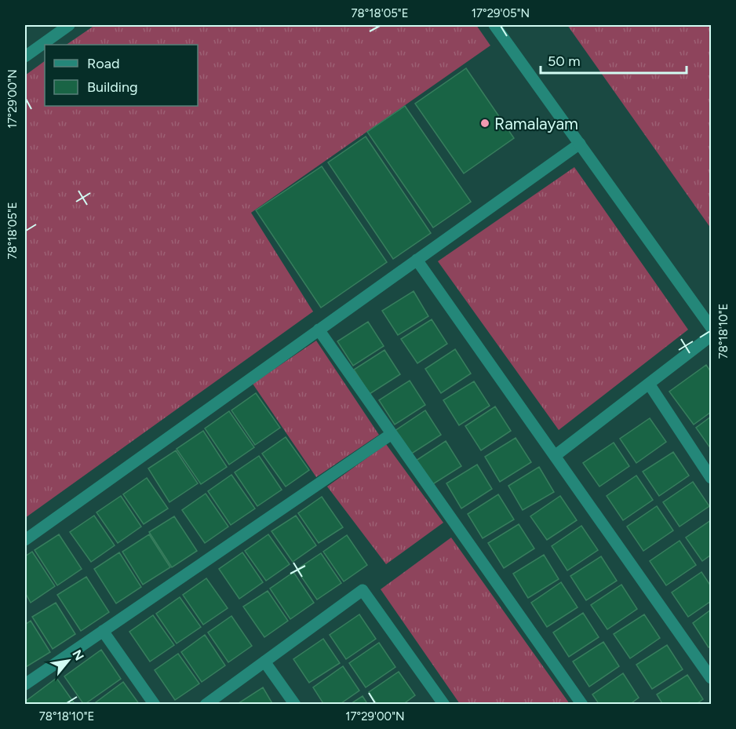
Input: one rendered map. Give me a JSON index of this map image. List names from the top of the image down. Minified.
{"places":["Ramalayam"],"legend":["Road","Building"],"scale_bar":"50 m","north":"top right","coordinates":["78°18'05\"E","17°29'05\"N","17°29'00\"N","78°18'10\"E"]}
